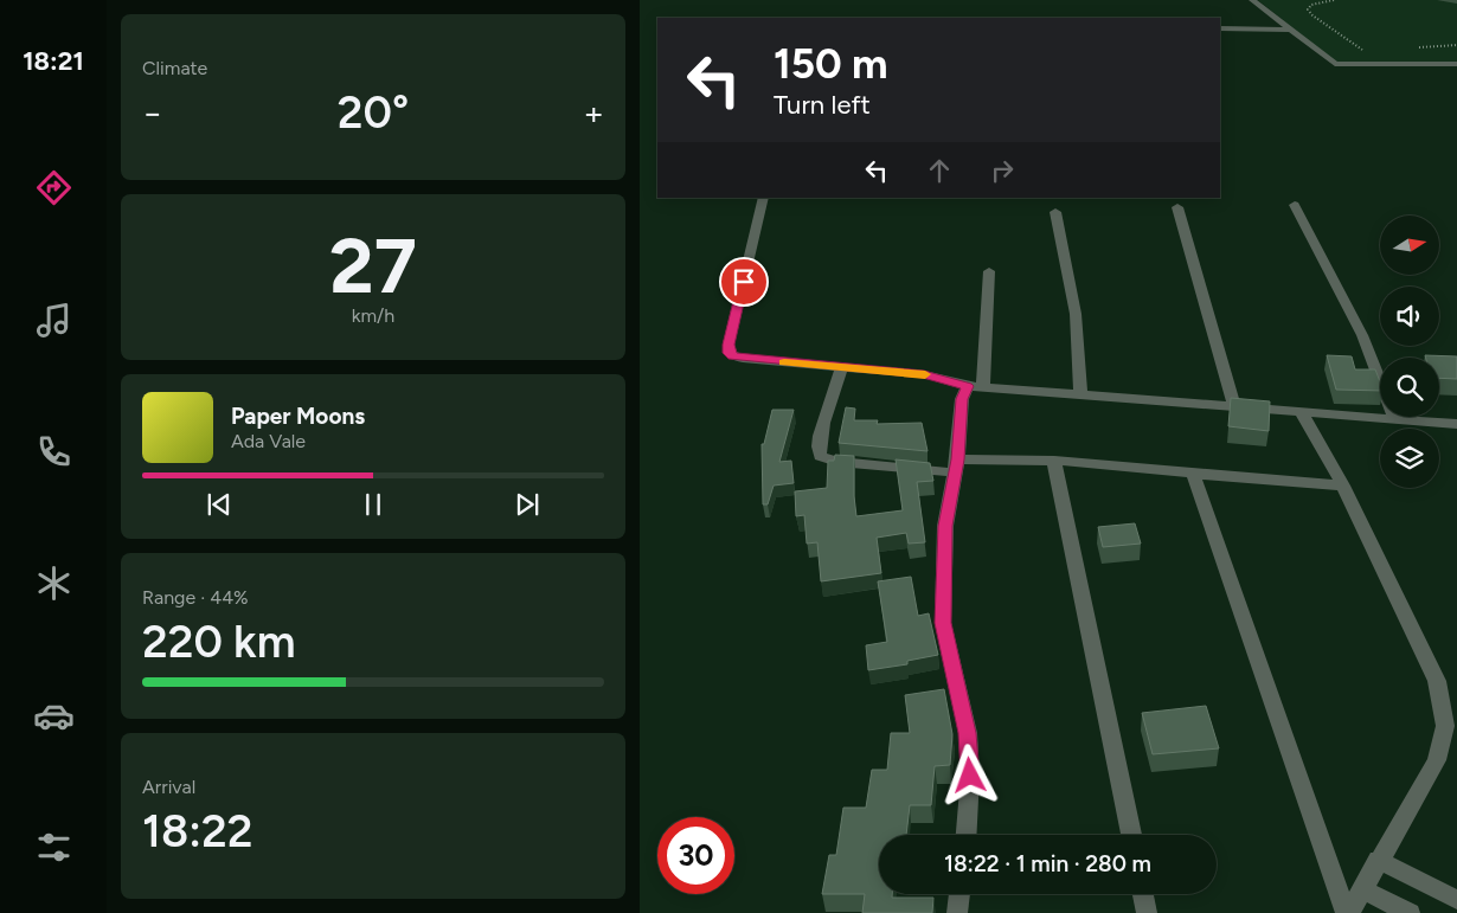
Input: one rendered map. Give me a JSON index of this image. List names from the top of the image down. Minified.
{"north":"right","page":{"tabs":"18:21","tile":["Climate",["27","km/h"],["Range · 44%","220 km"],["Arrival","18:22"]],"turn":["150 m","Turn left"],"heat":["−","20°","+"],"song":["Paper Moons","Ada Vale"],"limit":"30","trip":"18:22 · 1 min · 280 m"}}
